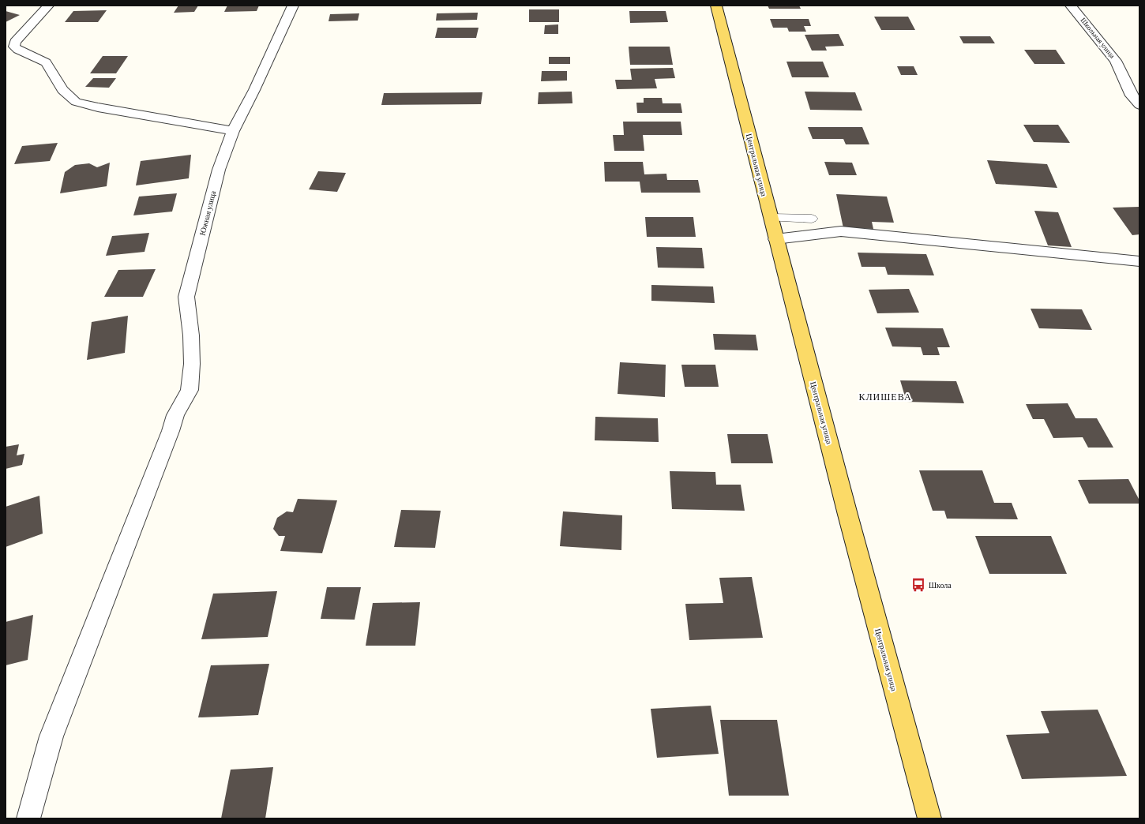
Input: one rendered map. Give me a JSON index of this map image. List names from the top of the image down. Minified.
{"streets":{"main road":["Центральная улица"],"street":["Школьная улица","Южная улица"]},"districts":["КЛИШЕВА"],"places":{"bus stop":["Школа"]}}
